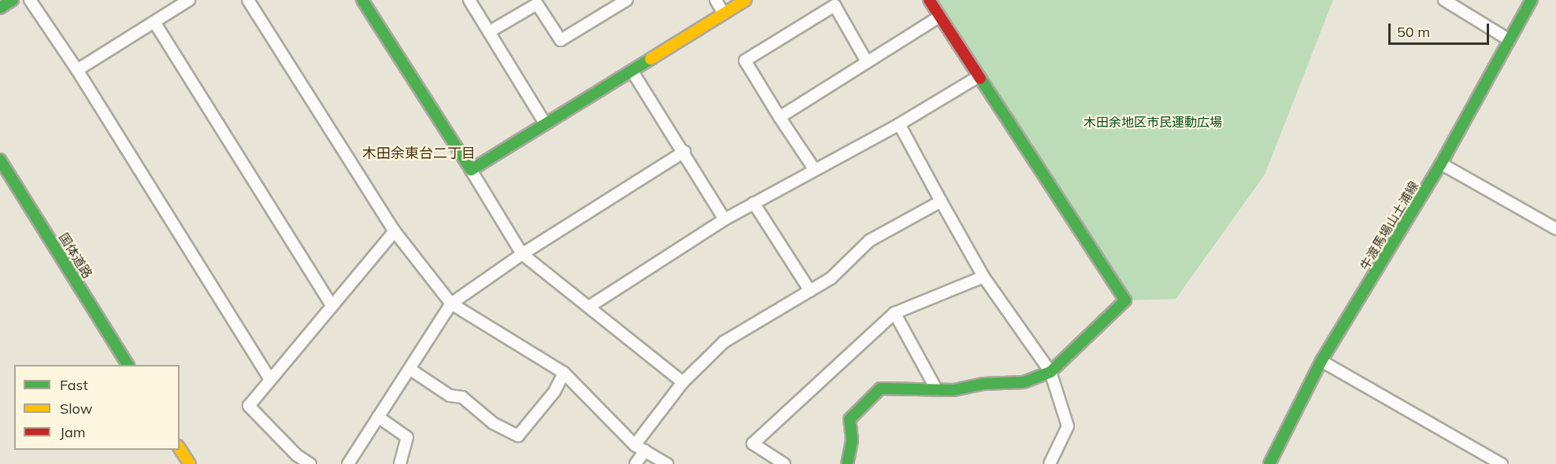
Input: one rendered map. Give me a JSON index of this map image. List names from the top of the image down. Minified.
{"streets":{"street":["牛渡馬場山土浦線","国体道路"]},"districts":["木田余東台二丁目"],"parks":["木田余地区市民運動広場"],"legend":["Fast","Slow","Jam"],"scale_bar":"50 m"}
